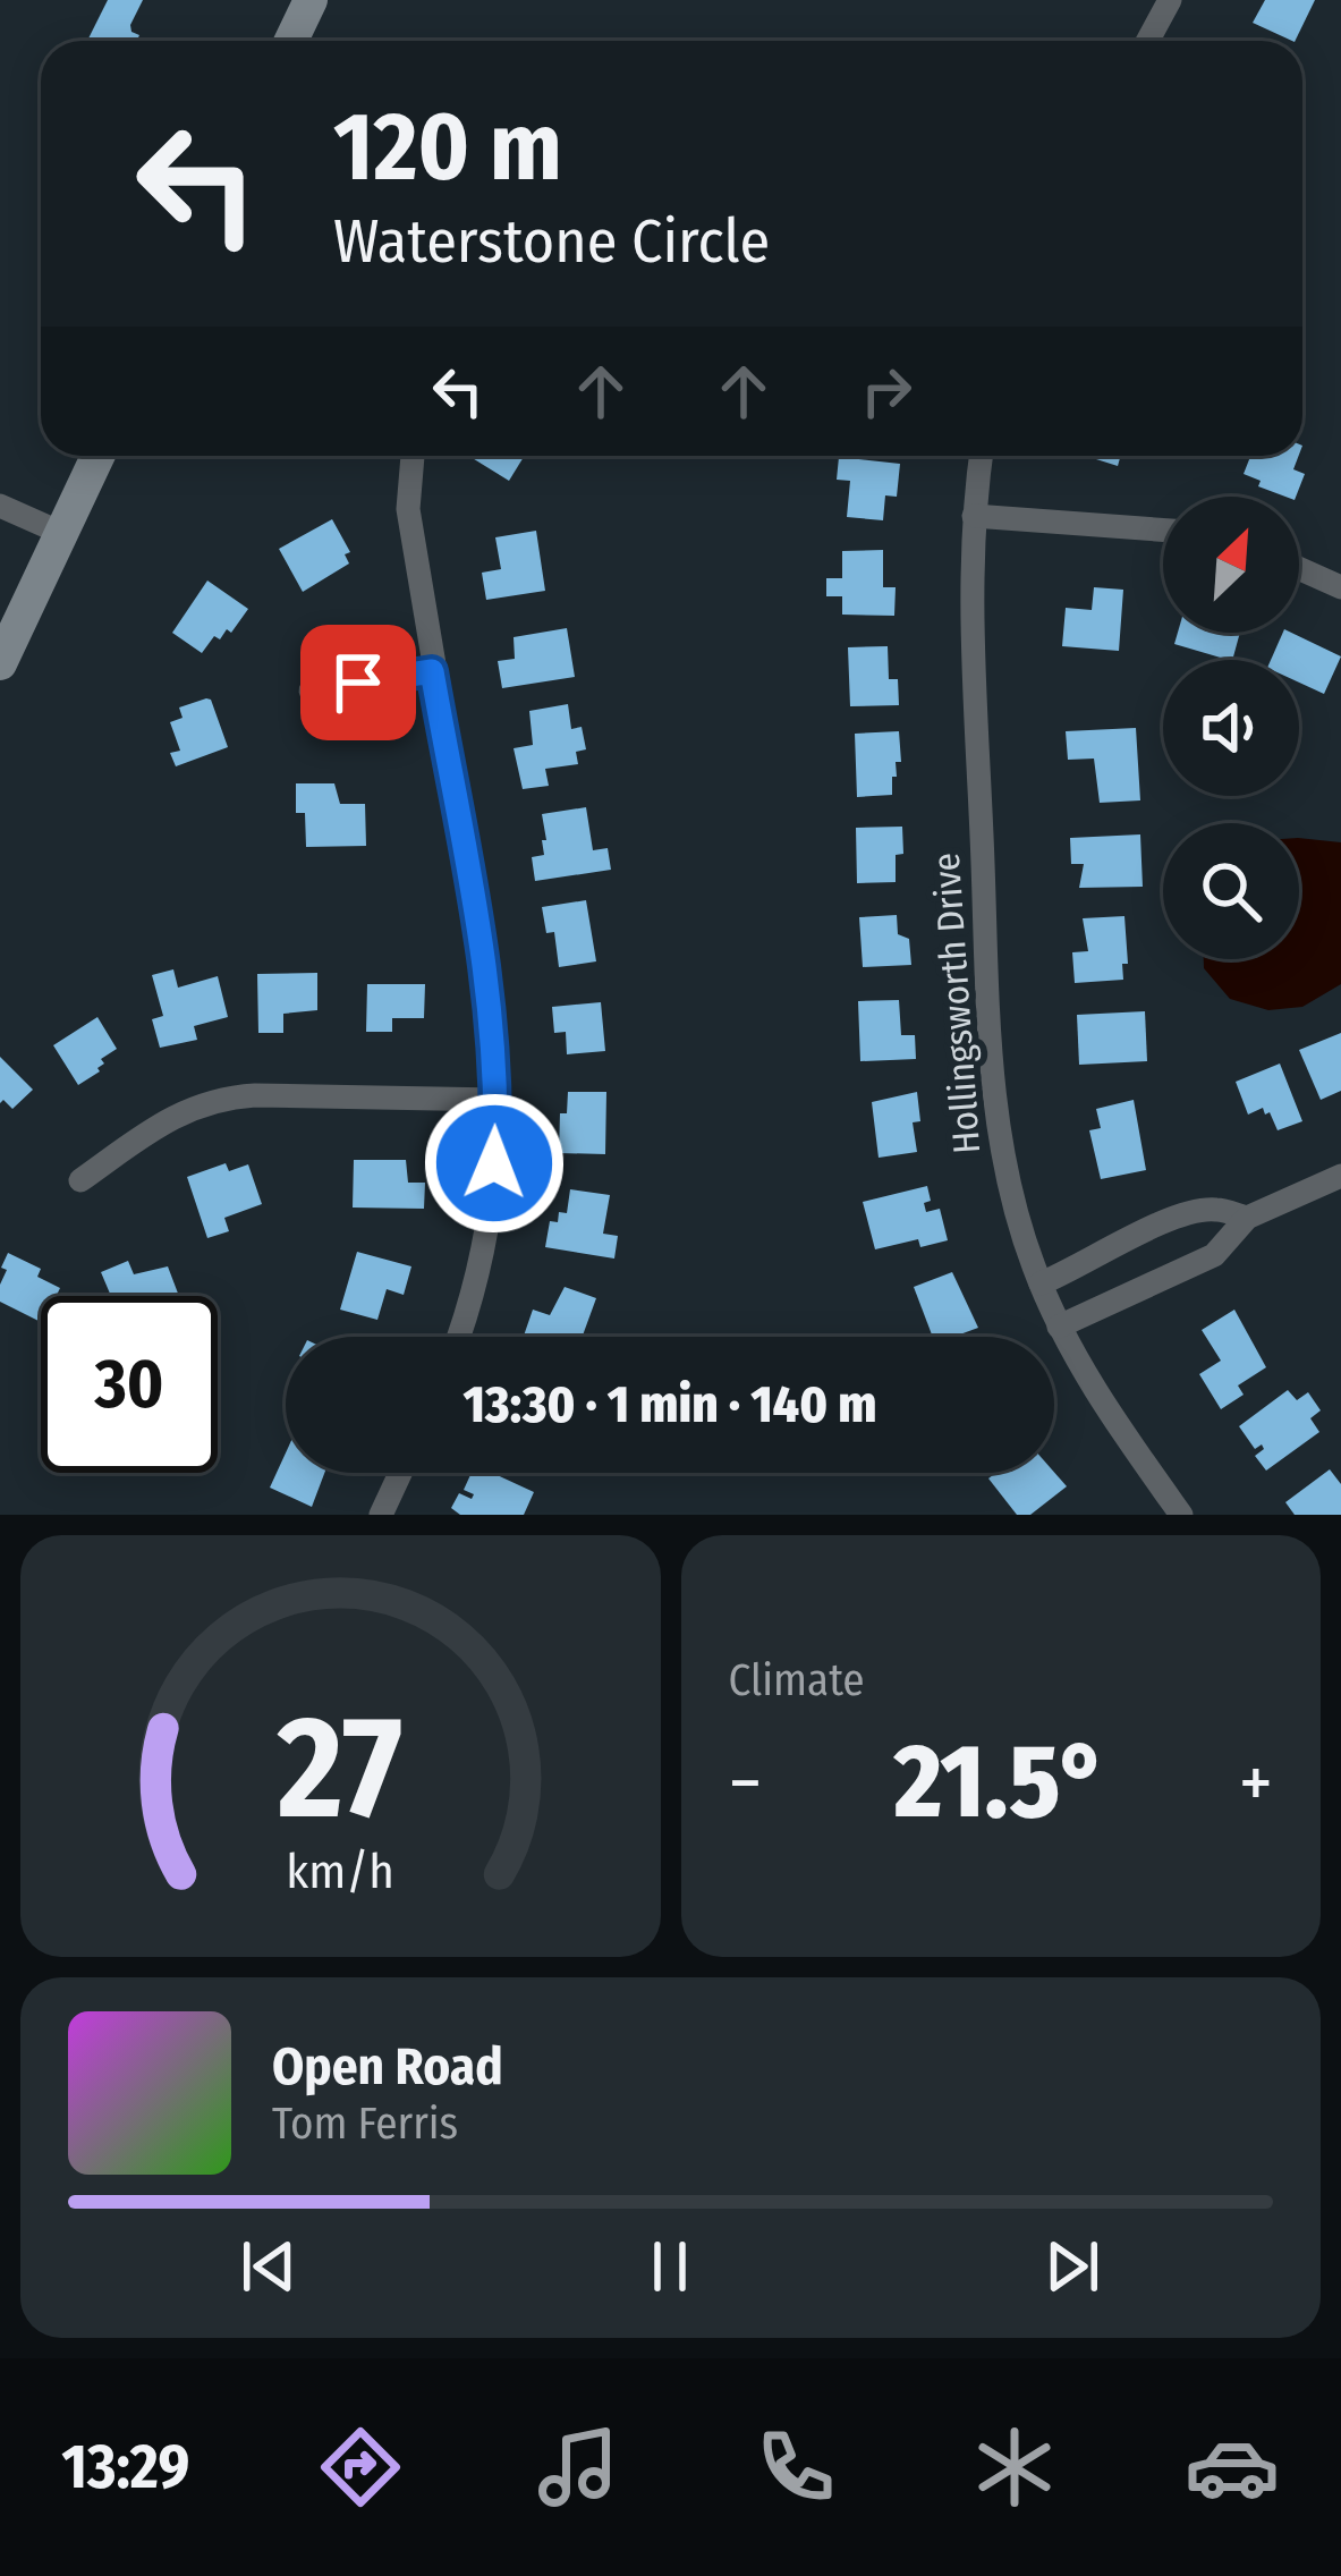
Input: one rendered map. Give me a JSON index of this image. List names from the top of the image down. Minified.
{"streets":{"street":["Hollingsworth Drive"]},"north":"top right","page":{"turn":["120 m","Waterstone Circle"],"limit":"30","trip":"13:30 · 1 min · 140 m","tile":"Climate","heat":["−","21.5°","+"],"song":["Open Road","Tom Ferris"],"tabs":"13:29","gauge":["27","km/h"]}}
